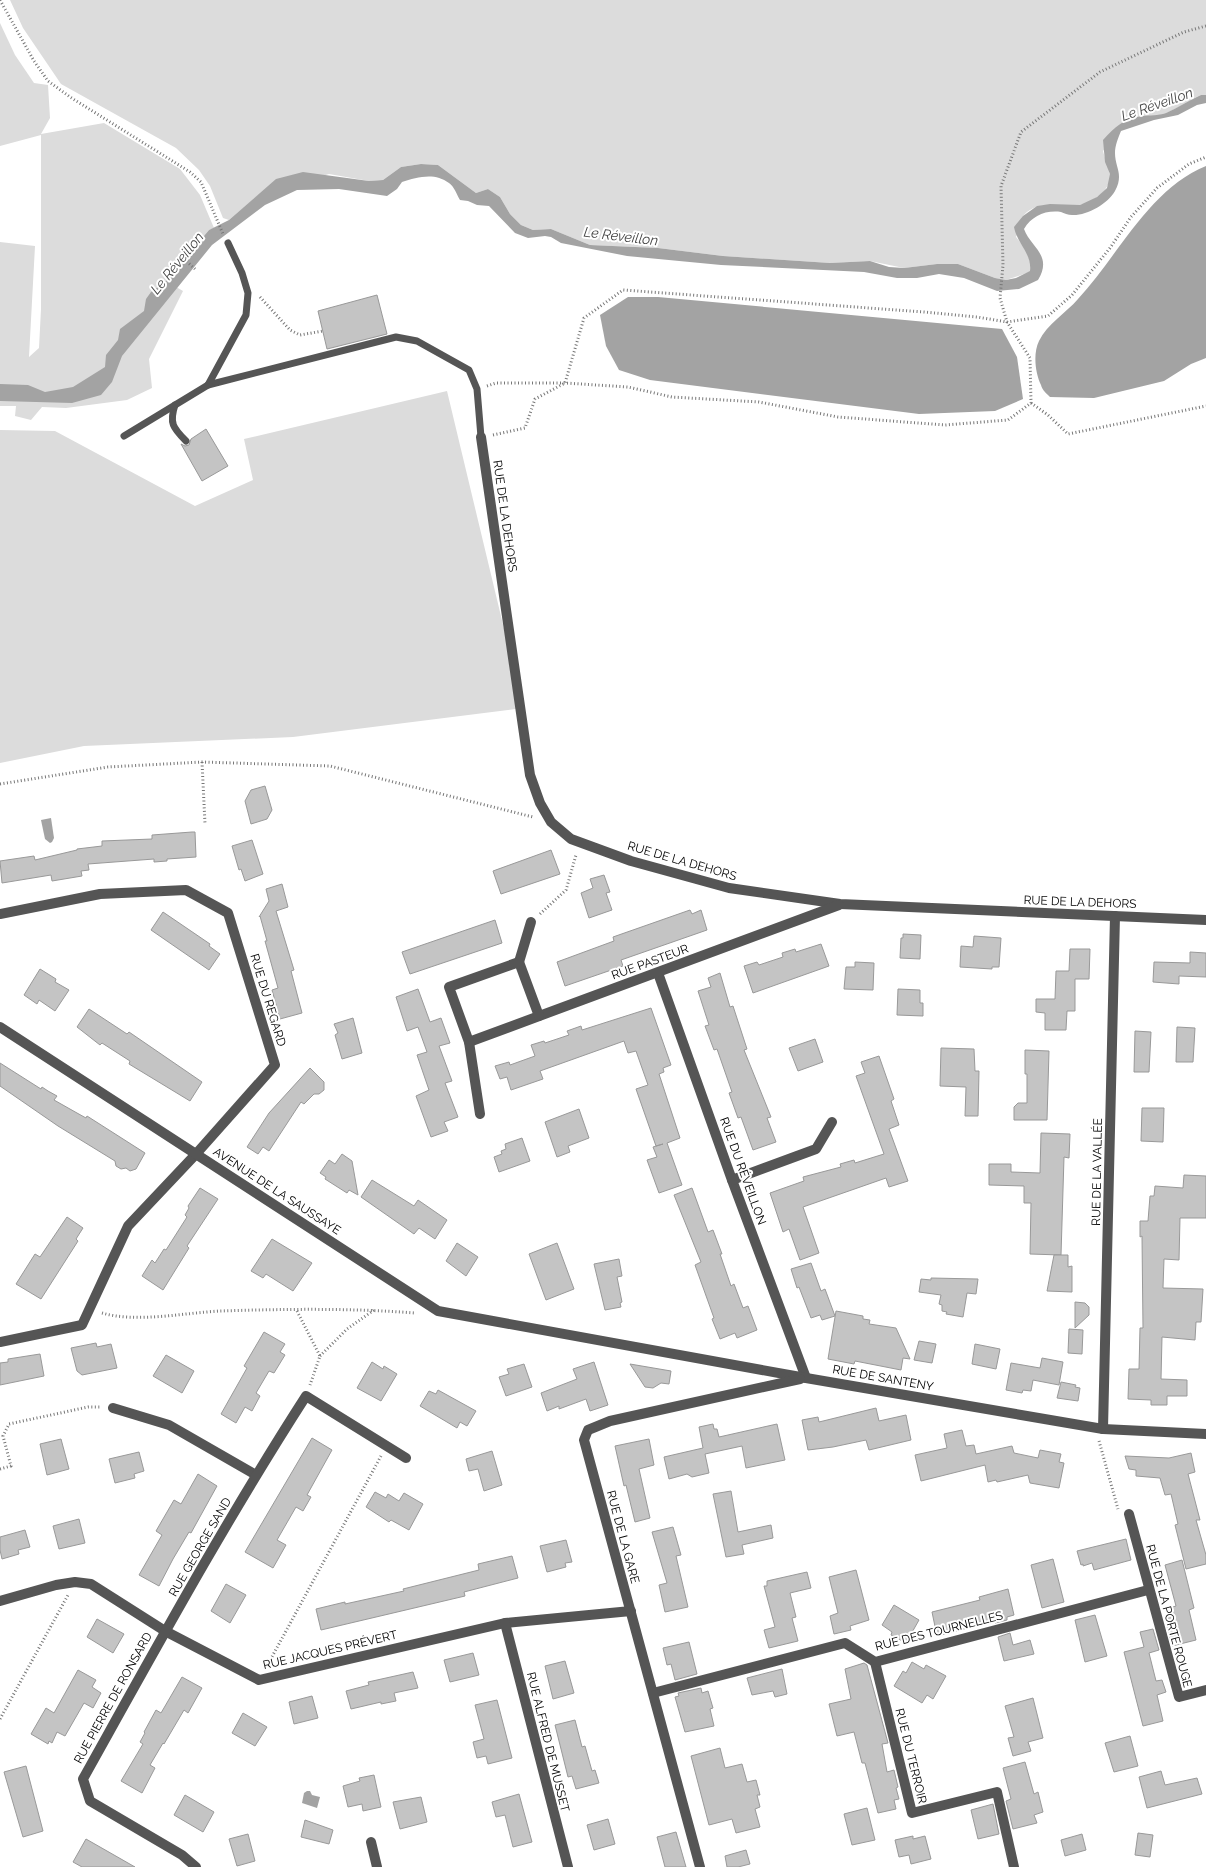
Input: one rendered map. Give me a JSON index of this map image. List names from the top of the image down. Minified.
{"streets":{"street":["RUE DE LA DEHORS","RUE PASTEUR","RUE DU REGARD","RUE DU RÉVEILLON","RUE DE LA VALLÉE","AVENUE DE LA SAUSSAYE","RUE DE SANTENY","RUE DE LA GARE","RUE GEORGE SAND","RUE DE LA PORTE ROUGE","RUE DES TOURNELLES","RUE JACQUES PRÉVERT","RUE PIERRE DE RONSARD","RUE ALFRED DE MUSSET","RUE DU TERROIR"]},"crossings":[["RUE DE LA DEHORS","RUE PASTEUR"],["RUE DE LA DEHORS","RUE DE LA VALLÉE"],["RUE PASTEUR","RUE DU RÉVEILLON"],["RUE DU REGARD","AVENUE DE LA SAUSSAYE"],["RUE DU RÉVEILLON","RUE DE SANTENY"],["RUE DU RÉVEILLON","RUE DE LA GARE"],["RUE DE LA VALLÉE","RUE DE SANTENY"],["AVENUE DE LA SAUSSAYE","RUE DE SANTENY"],["RUE DE SANTENY","RUE DE LA GARE"],["RUE DE LA GARE","RUE DES TOURNELLES"],["RUE DE LA GARE","RUE JACQUES PRÉVERT"],["RUE GEORGE SAND","RUE JACQUES PRÉVERT"],["RUE GEORGE SAND","RUE PIERRE DE RONSARD"],["RUE DE LA PORTE ROUGE","RUE DES TOURNELLES"],["RUE DES TOURNELLES","RUE DU TERROIR"],["RUE JACQUES PRÉVERT","RUE PIERRE DE RONSARD"],["RUE JACQUES PRÉVERT","RUE ALFRED DE MUSSET"]],"water":["Le Réveillon"]}
